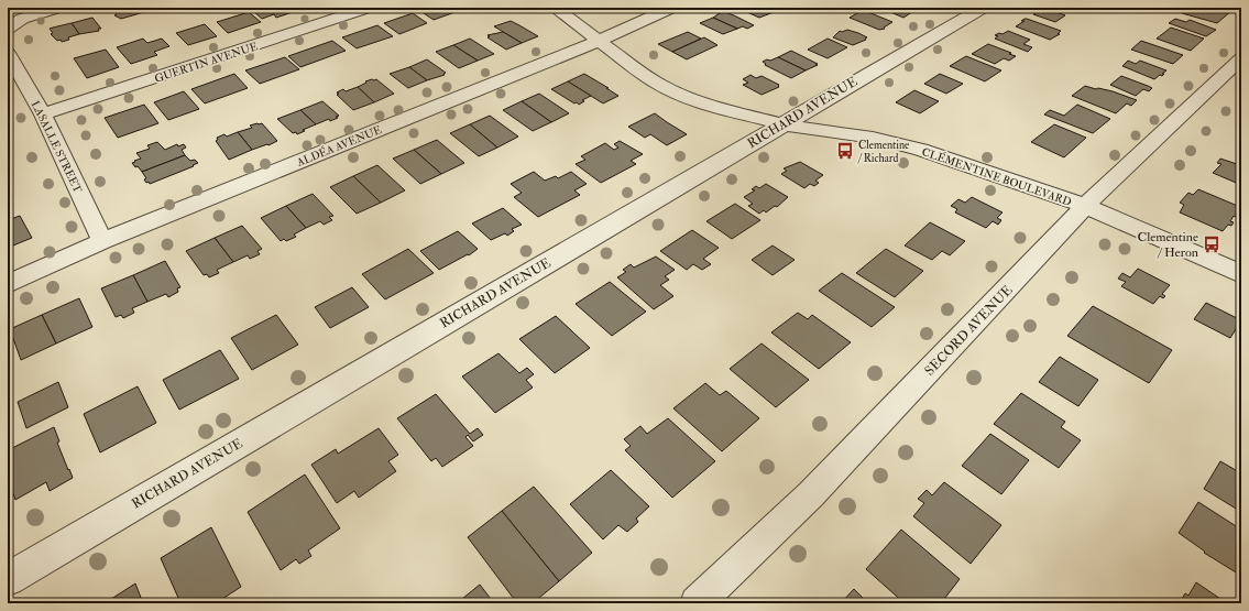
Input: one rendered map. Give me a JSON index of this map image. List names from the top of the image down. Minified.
{"streets":{"street":["GUERTIN AVENUE","RICHARD AVENUE","ALDÉA AVENUE","LASALLE STREET","CLÉMENTINE BOULEVARD","SECORD AVENUE"]},"crossings":[["GUERTIN AVENUE","LASALLE STREET"],["RICHARD AVENUE","CLÉMENTINE BOULEVARD"],["ALDÉA AVENUE","LASALLE STREET"],["ALDÉA AVENUE","CLÉMENTINE BOULEVARD"],["CLÉMENTINE BOULEVARD","SECORD AVENUE"]],"places":{"bus stop":["Clementine / Richard","Clementine / Heron"]}}
